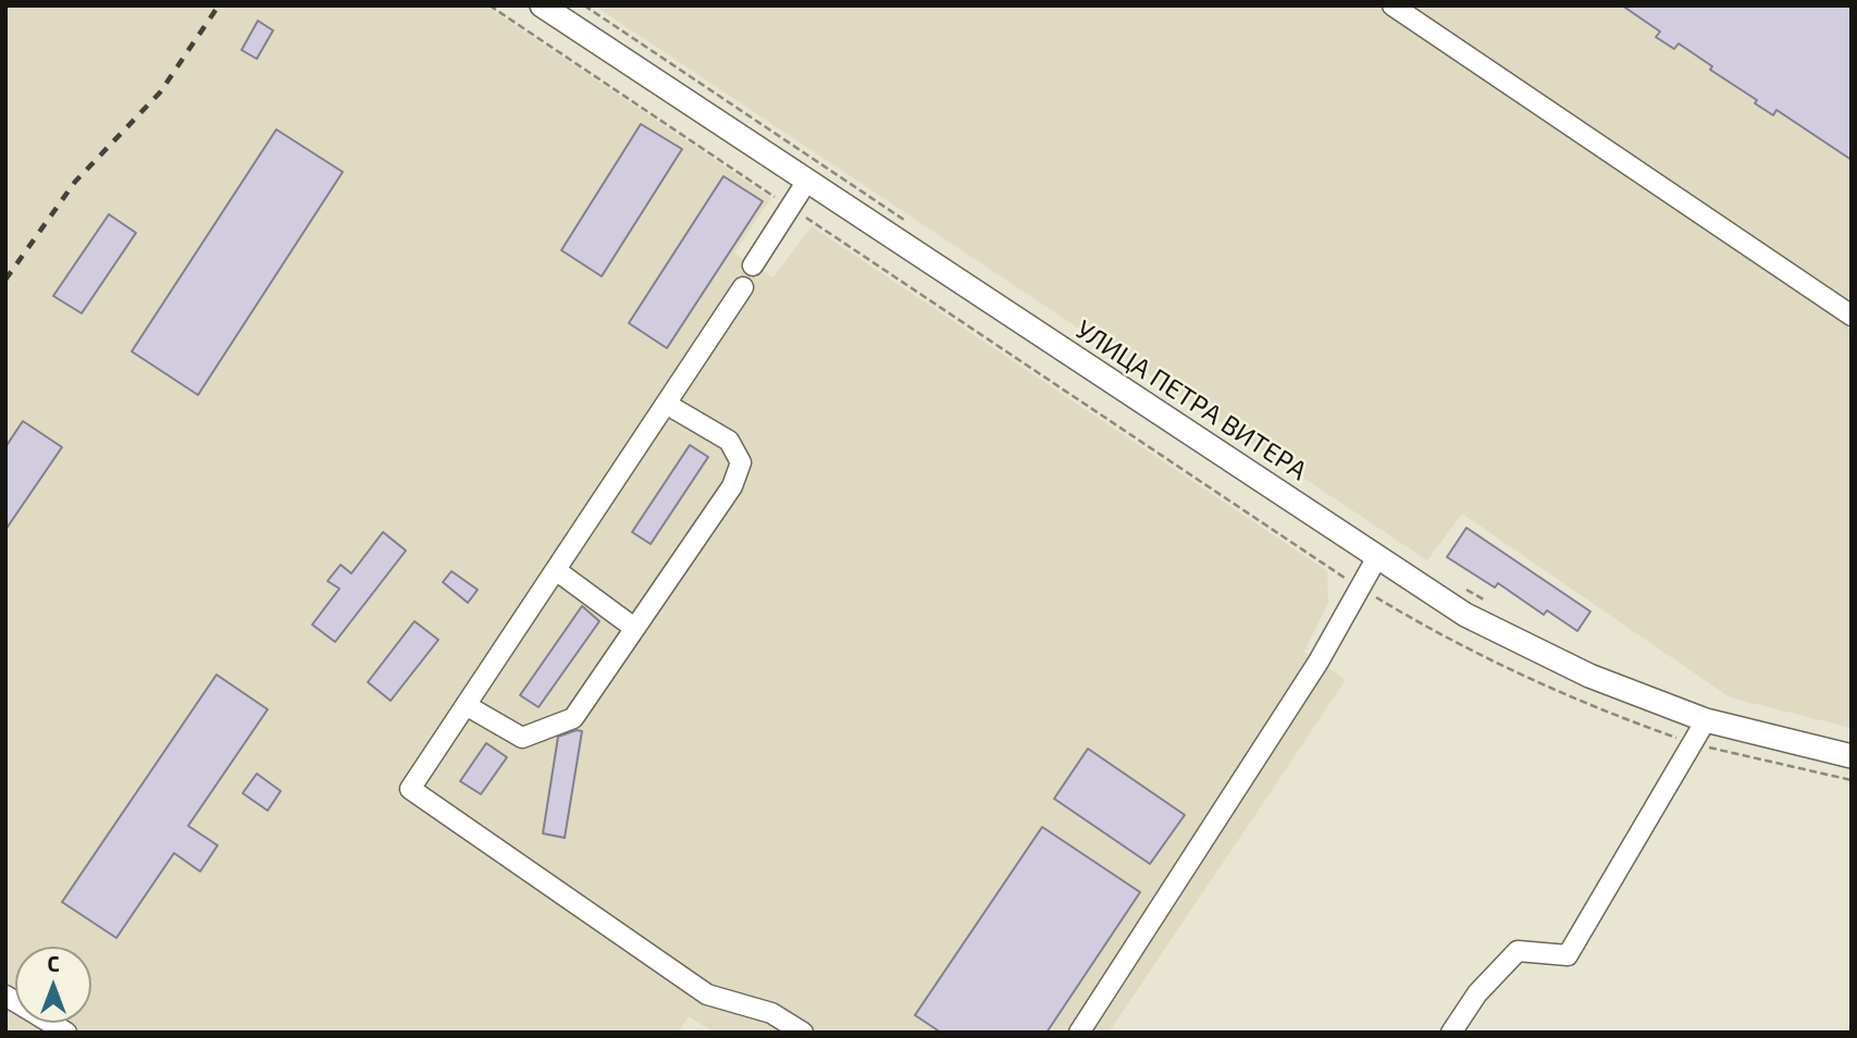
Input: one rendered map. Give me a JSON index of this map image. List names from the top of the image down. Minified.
{"streets":{"main road":["УЛИЦА ПЕТРА ВИТЕРА"]},"north":"top"}
